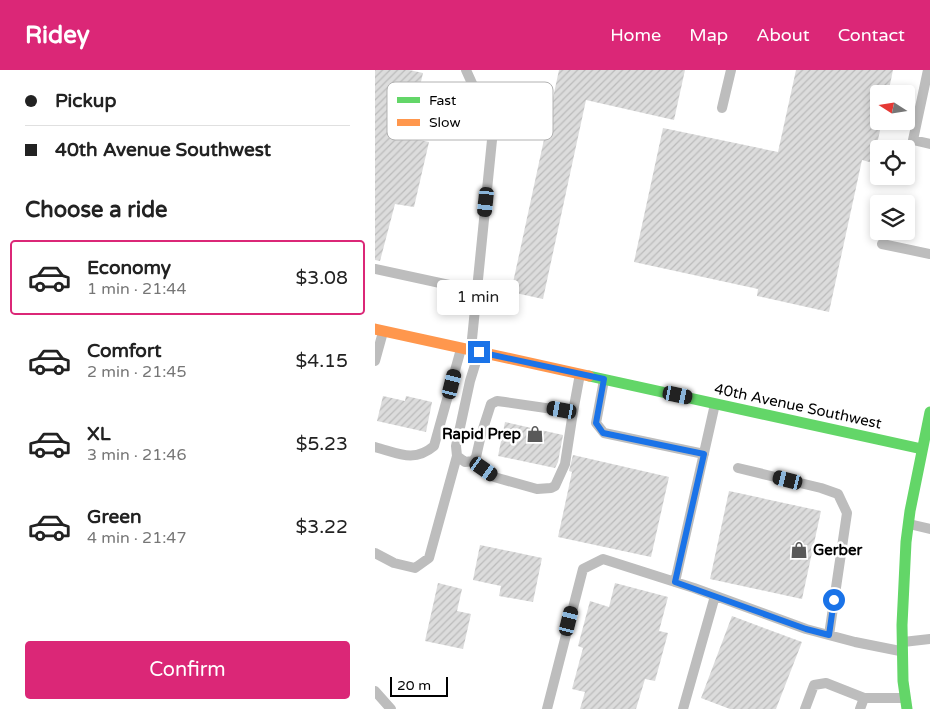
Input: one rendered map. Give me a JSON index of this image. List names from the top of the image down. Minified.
{"streets":{"street":["40th Avenue Southwest"]},"places":{"shop":["Rapid Prep","Gerber"]},"legend":["Fast","Slow"],"scale_bar":"20 m","north":"left","page":{"header":"Ridey","nav":["Home","Map","About","Contact"],"banner":["Pickup","40th Avenue Southwest"],"heading":"Choose a ride","list":[{"name":"Economy","note":"1 min · 21:44","value":"$3.08"},{"name":"Comfort","note":"2 min · 21:45","value":"$4.15"},{"name":"XL","note":"3 min · 21:46","value":"$5.23"},{"name":"Green","note":"4 min · 21:47","value":"$3.22"}],"bubble":"1 min","buttons":"Confirm","scale":"20 m"}}
